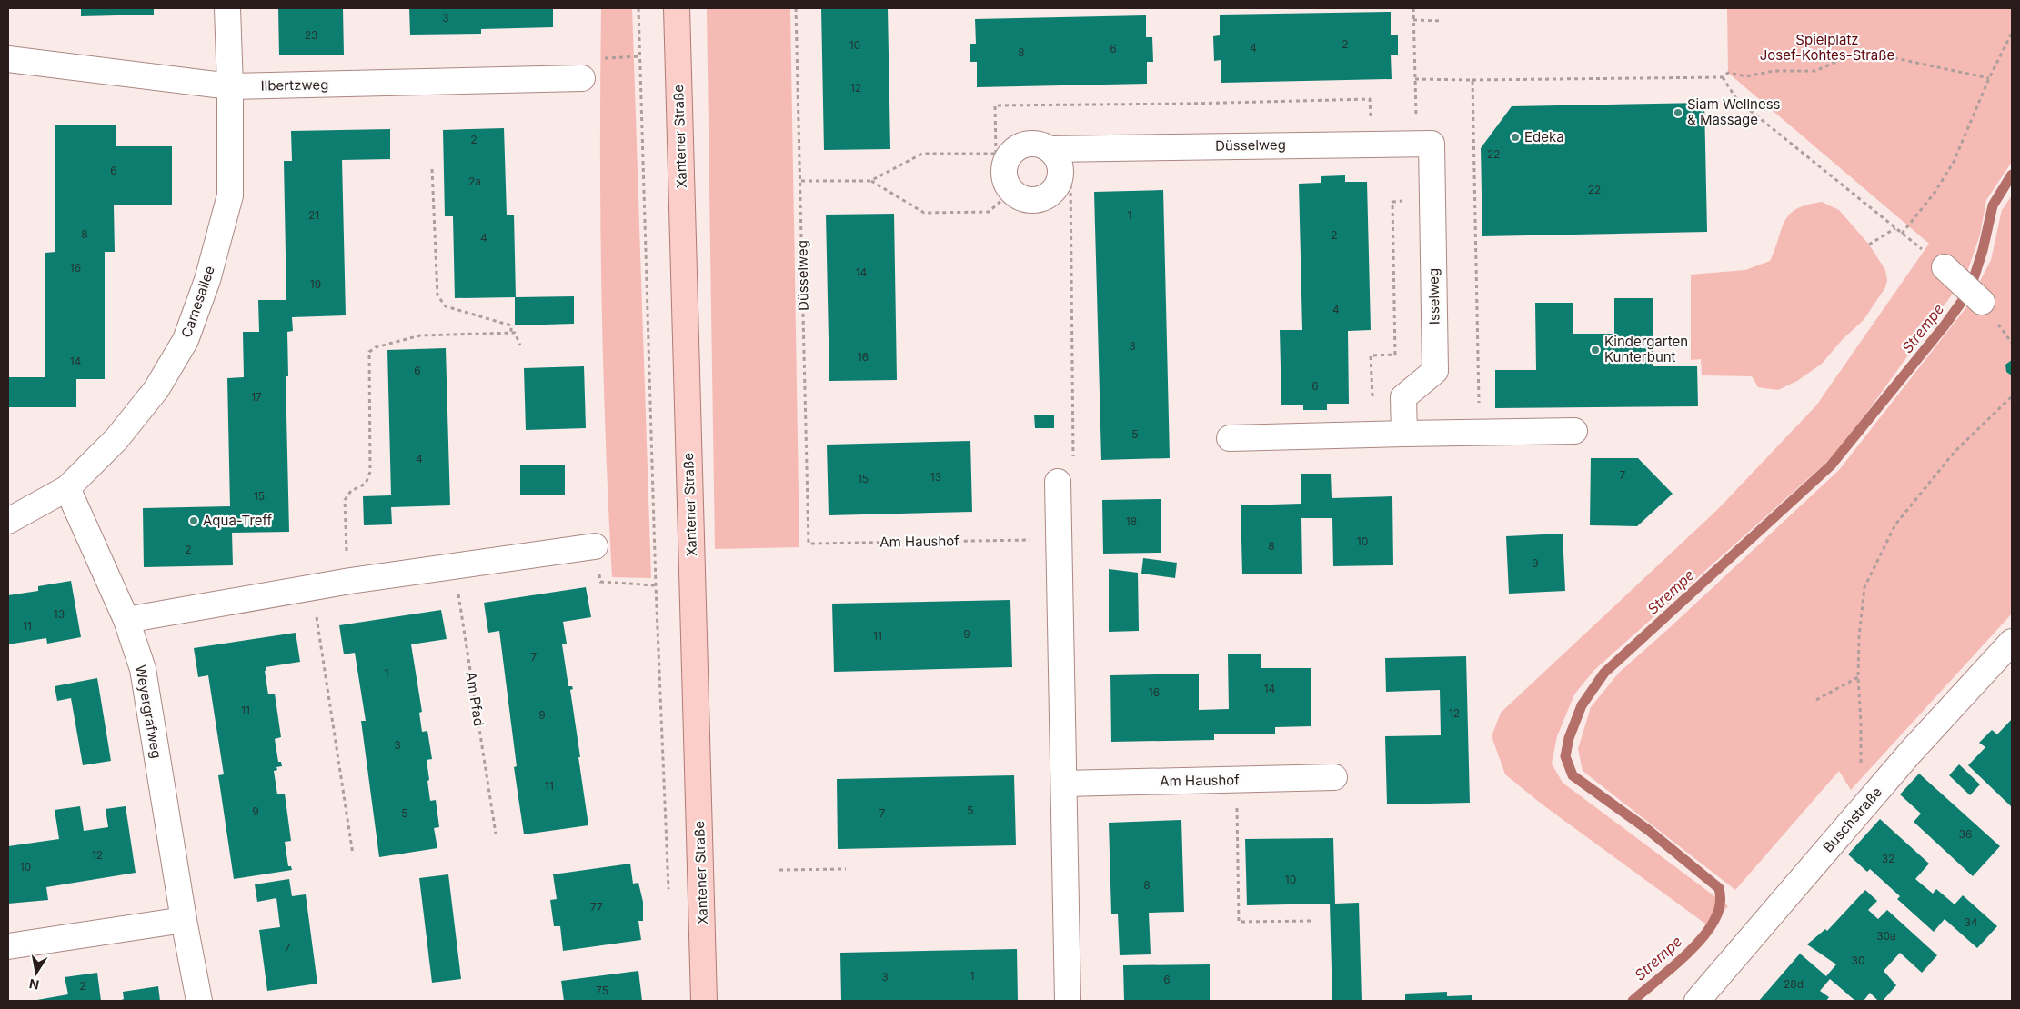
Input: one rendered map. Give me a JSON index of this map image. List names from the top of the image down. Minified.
{"streets":{"main road":["Xantener Straße"],"street":["Ilbertzweg","Düsselweg","Isselweg","Camesallee","Am Haushof","Weyergrafweg","Buschstraße"],"path":["Am Pfad"]},"crossings":[["Ilbertzweg","Camesallee"],["Düsselweg","Isselweg"],["Düsselweg","Am Haushof"],["Camesallee","Weyergrafweg"]],"water":["Strempe"],"parks":["Spielplatz Josef-Kohtes-Straße"],"places":["Siam Wellness & Massage","Edeka","Kindergarten Kunterbunt","Aqua-Treff"],"house_numbers":["3","23","2","10","4","6","8","12","2","22","6","2a","22","21","1","8","2","4","16","14","19","4","3","16","14","6","6","17","5","4","7","13","15","15","18","10","8","2","9","13","11","9","11","7","1","14","16","11","12","9","3","11","5","9","5","7","36","12","32","10","10","8","77","34","30a","7","30","1","3","6","28d","2","75"],"north":"bottom"}
